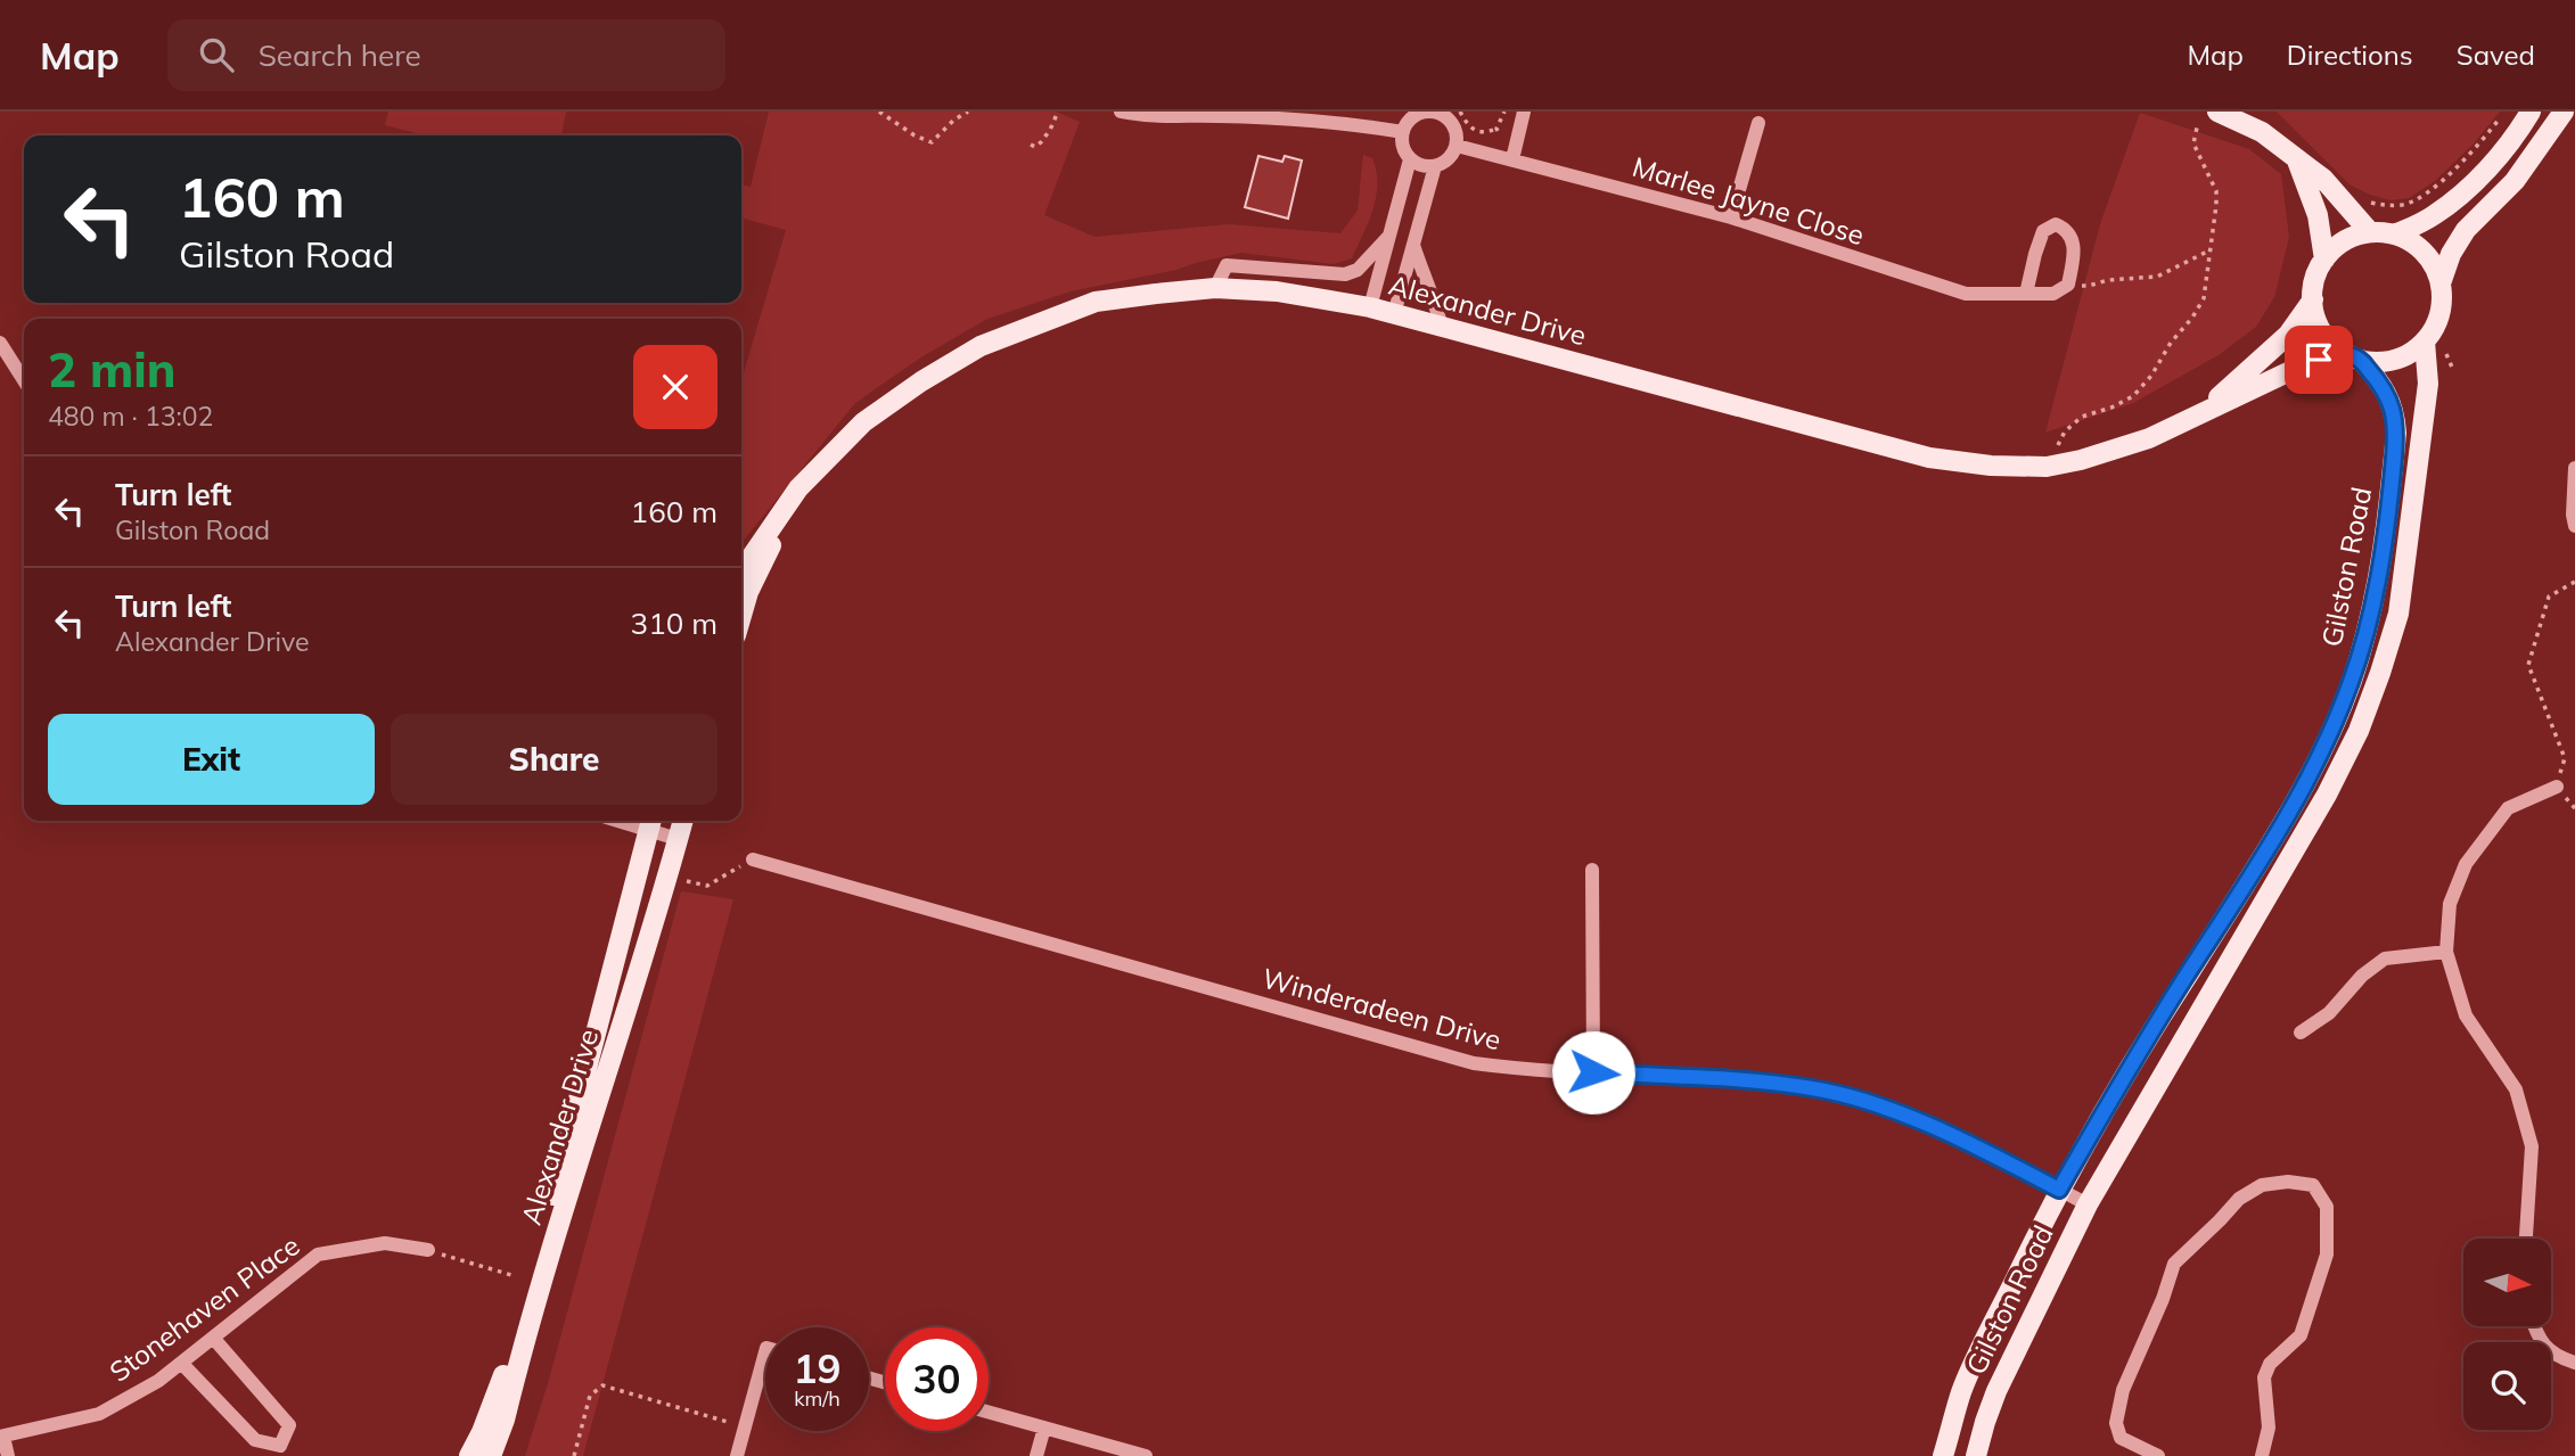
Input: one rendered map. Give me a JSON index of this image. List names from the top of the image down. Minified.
{"streets":{"main road":["Alexander Drive","Gilston Road"],"street":["Marlee Jayne Close","Winderadeen Drive","Stonehaven Place"]},"crossings":[["Alexander Drive","Gilston Road"],["Gilston Road","Winderadeen Drive"]],"north":"right","page":{"header":"Map","search":"Search here","nav":["Map","Directions","Saved"],"turn":["160 m","Gilston Road"],"heading":["2 min","480 m · 13:02"],"list":[{"name":"Turn left","note":"Gilston Road","value":"160 m"},{"name":"Turn left","note":"Alexander Drive","value":"310 m"}],"buttons":["Exit","Share"],"speed":"19 km/h","limit":"30"}}
